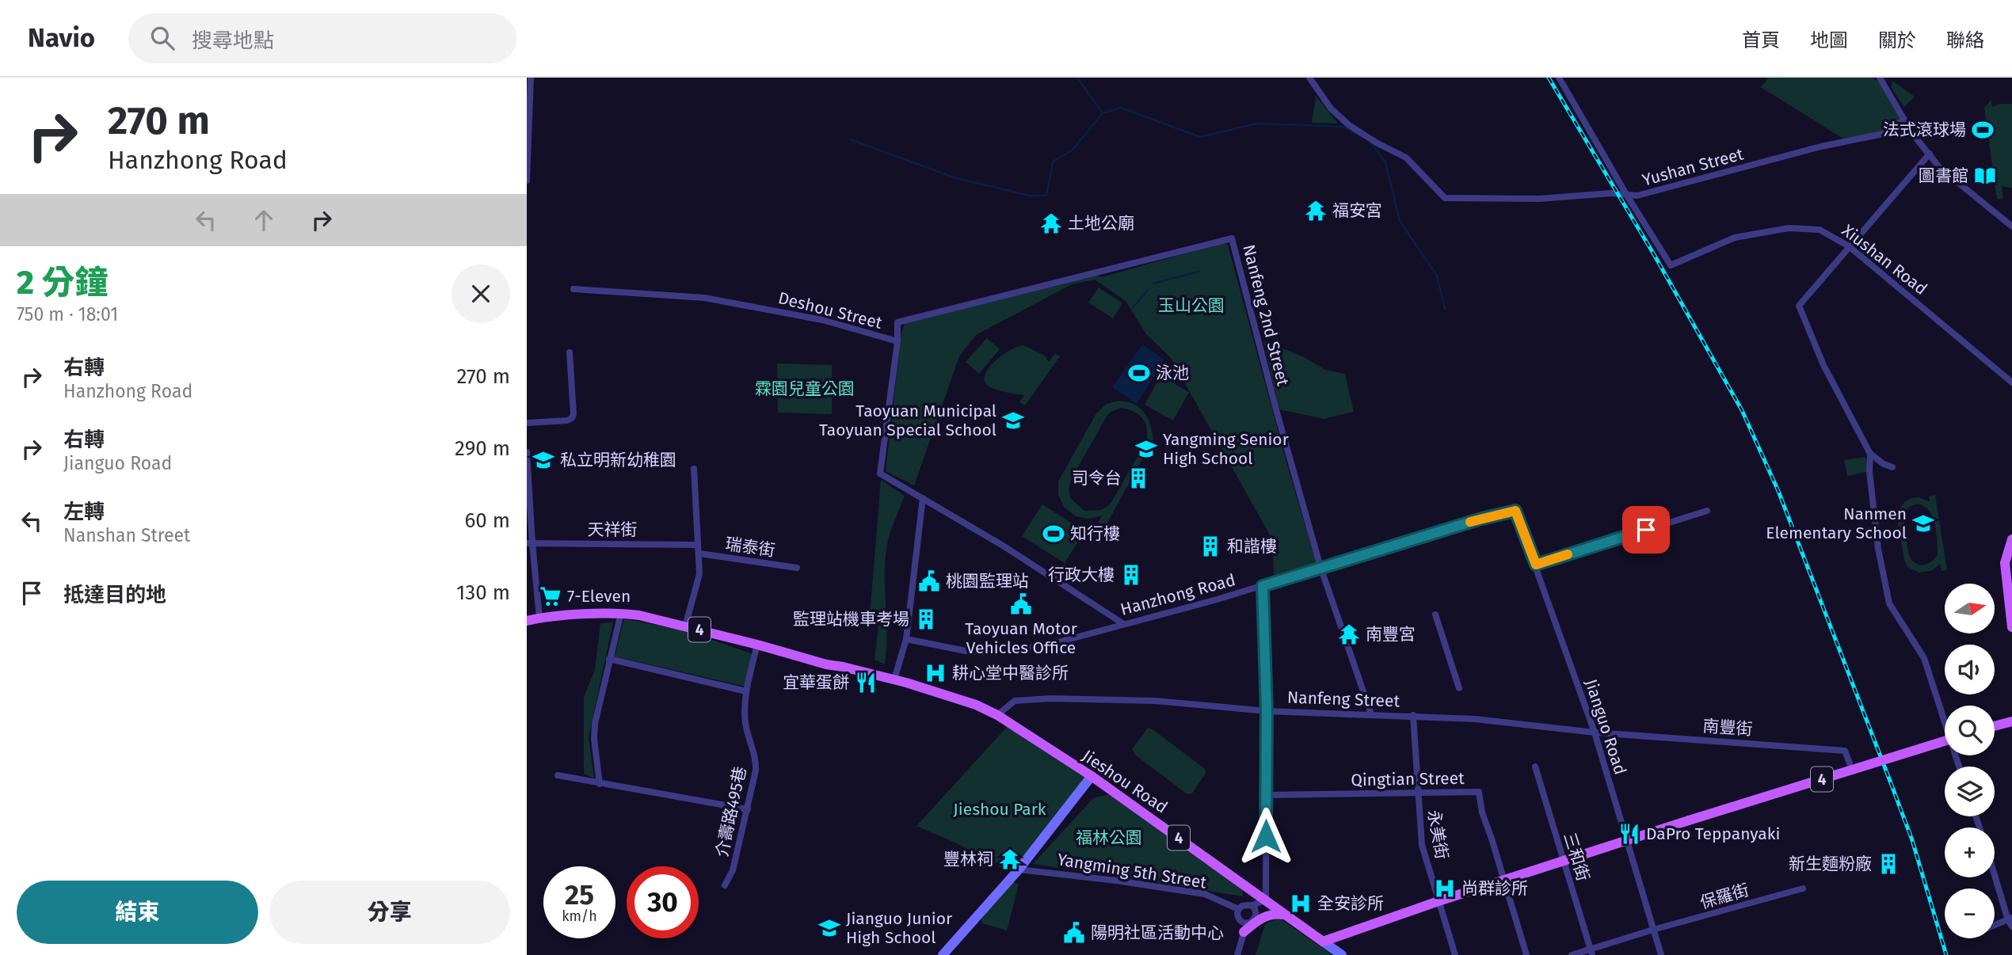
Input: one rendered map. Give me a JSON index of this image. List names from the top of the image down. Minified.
{"streets":{"main road":["4","Jieshou Road"],"street":["Yushan Street","Xiushan Road","Deshou Street","Nanfeng 2nd Street","天祥街","瑞泰街","Hanzhong Road","Nanfeng Street","Jianguo Road","南豐街","Qingtian Street","介壽路495巷","永美街","三和街","Yangming 5th Street","保羅街"]},"crossings":[["Yushan Street","Xiushan Road"],["Deshou Street","Nanfeng 2nd Street"],["Deshou Street","Hanzhong Road"],["Nanfeng 2nd Street","Hanzhong Road"],["Nanfeng 2nd Street","Nanfeng Street"],["Hanzhong Road","Jianguo Road"],["4","Jianguo Road"],["4","Qingtian Street"],["4","Jieshou Road"],["4","介壽路495巷"],["4","永美街"],["4","三和街"],["Nanfeng Street","Jianguo Road"],["Nanfeng Street","南豐街"],["Nanfeng Street","Jieshou Road"],["Nanfeng Street","永美街"],["Jianguo Road","南豐街"],["Jianguo Road","保羅街"],["Qingtian Street","永美街"],["Jieshou Road","介壽路495巷"],["三和街","保羅街"]],"parks":["玉山公園","霖園兒童公園","Jieshou Park","福林公園"],"places":{"sports":["法式滾球場","泳池","知行樓"],"library":["圖書館"],"temple":["福安宮","土地公廟","南豐宮","豐林祠"],"school or university":["Taoyuan Municipal Taoyuan Special School","Yangming Senior High School","私立明新幼稚園","Nanmen Elementary School","Jianguo Junior High School"],"building":["司令台","和諧樓","行政大樓","監理站機車考場","新生麵粉廠"],"public building":["桃園監理站","Taoyuan Motor Vehicles Office","陽明社區活動中心"],"supermarket":["7-Eleven"],"hospital":["耕心堂中醫診所","尚群診所","全安診所"],"restaurant":["宜華蛋餅","DaPro Teppanyaki"]},"north":"right","page":{"header":"Navio","search":"搜尋地點","nav":["首頁","地圖","關於","聯絡"],"turn":["270 m","Hanzhong Road"],"heading":["2 分鐘","750 m · 18:01"],"list":[{"name":"右轉","note":"Hanzhong Road","value":"270 m"},{"name":"右轉","note":"Jianguo Road","value":"290 m"},{"name":"左轉","note":"Nanshan Street","value":"60 m"},{"name":"抵達目的地","value":"130 m"}],"map_buttons":["+","−"],"speed":"25 km/h","limit":"30","buttons":["結束","分享"]}}
